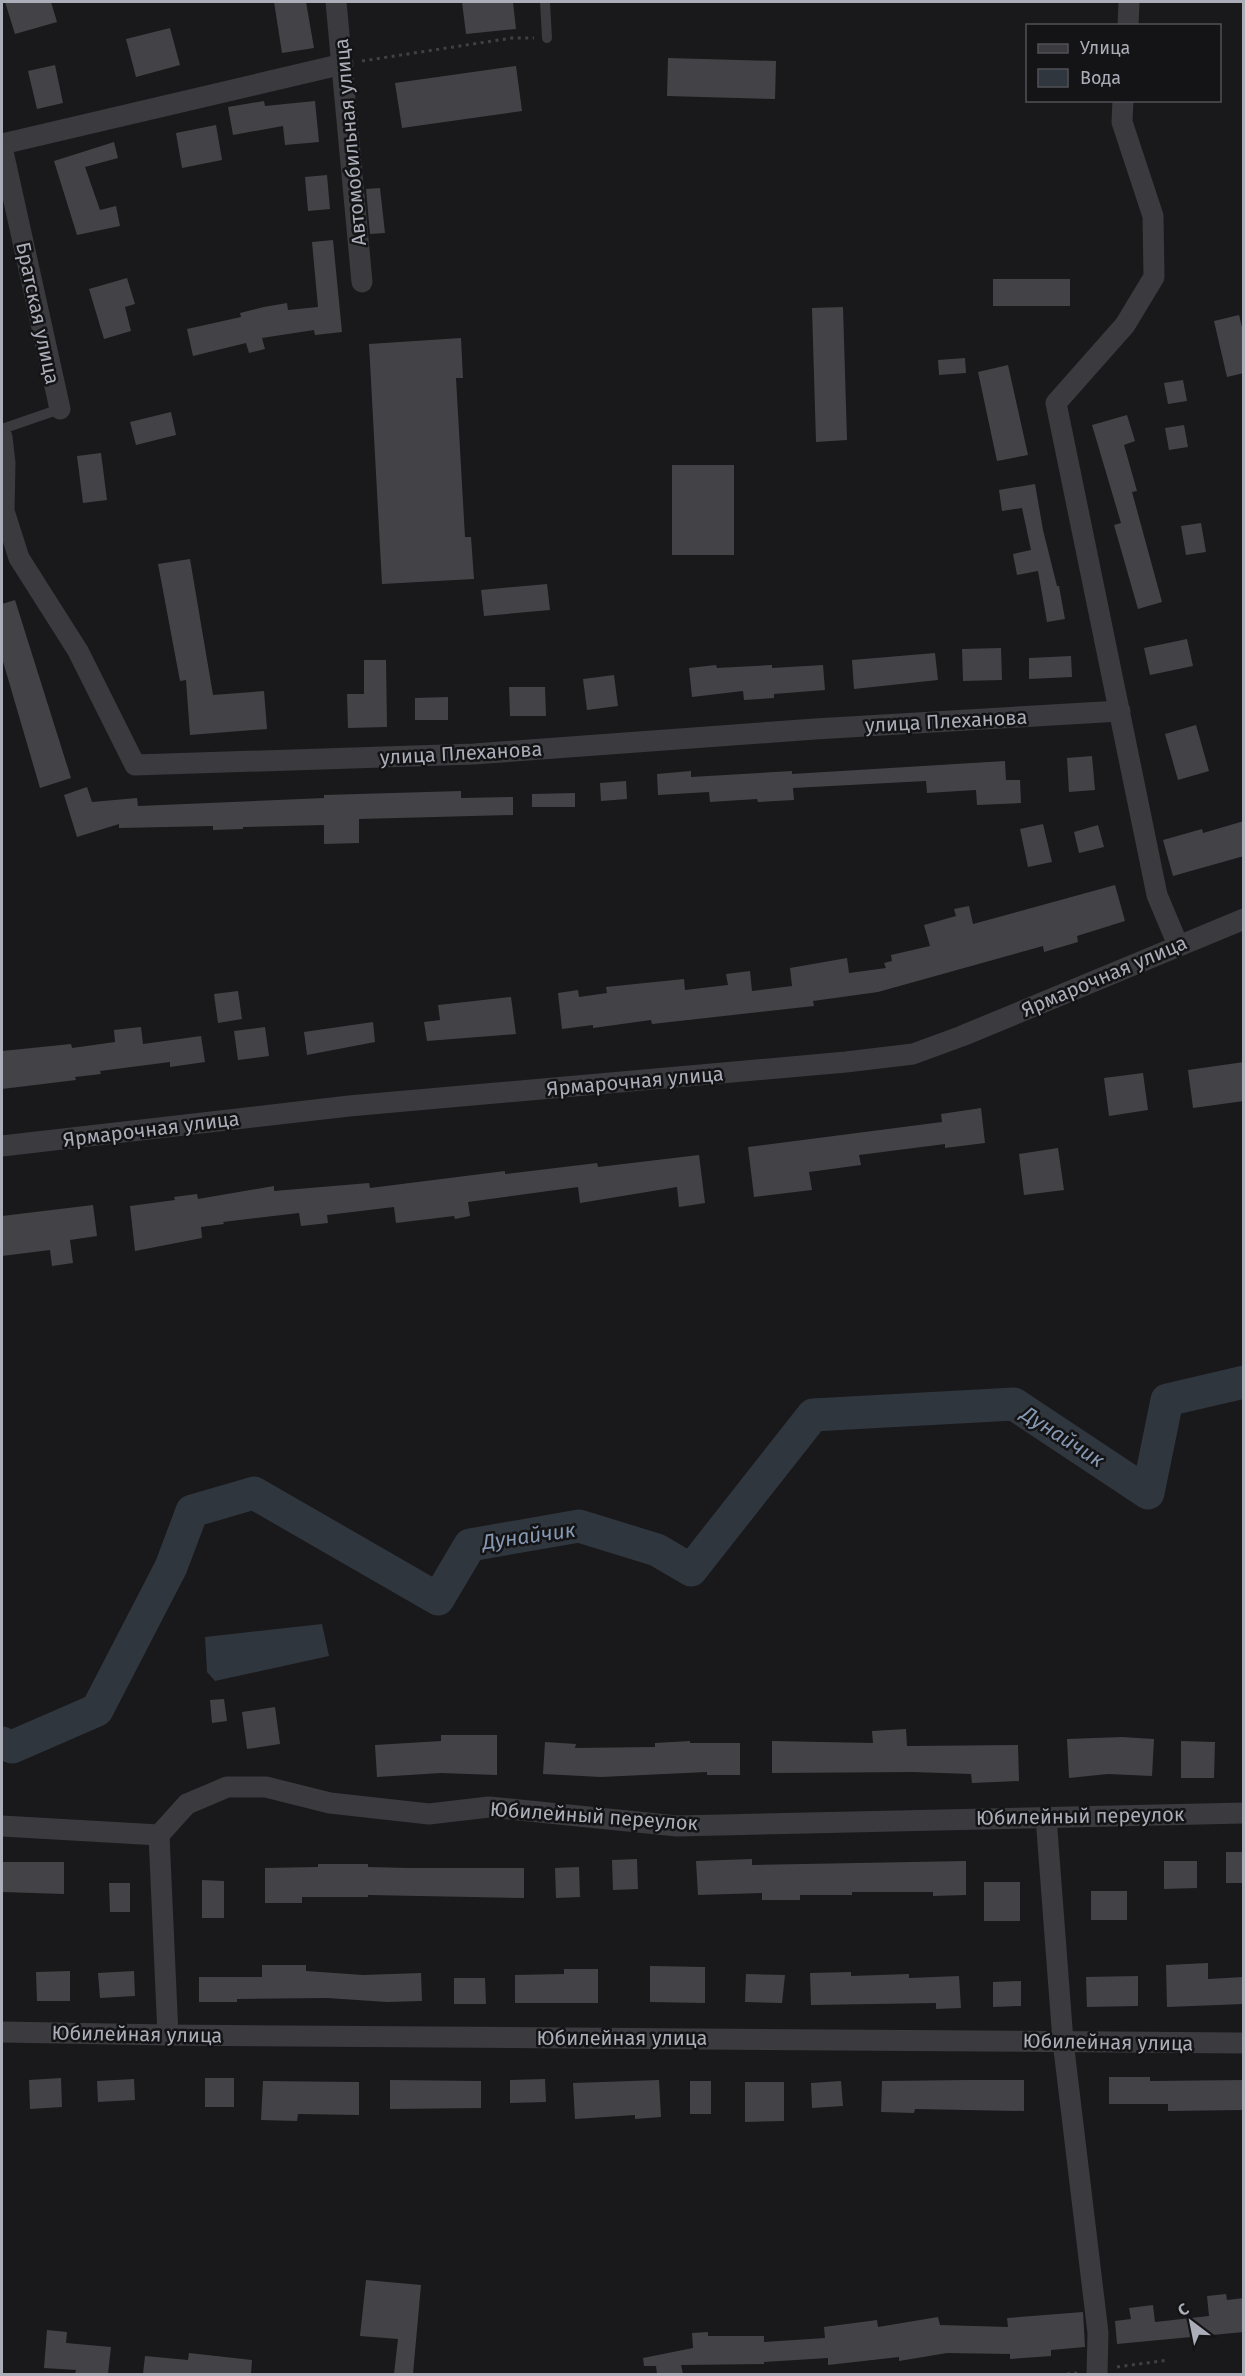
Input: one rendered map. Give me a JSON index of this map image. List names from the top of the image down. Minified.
{"streets":{"street":["Автомобильная улица","Братская улица","улица Плеханова","Ярмарочная улица","Юбилейный переулок","Юбилейная улица"]},"water":["Дунайчик"],"legend":["Улица","Вода"],"north":"top left"}
